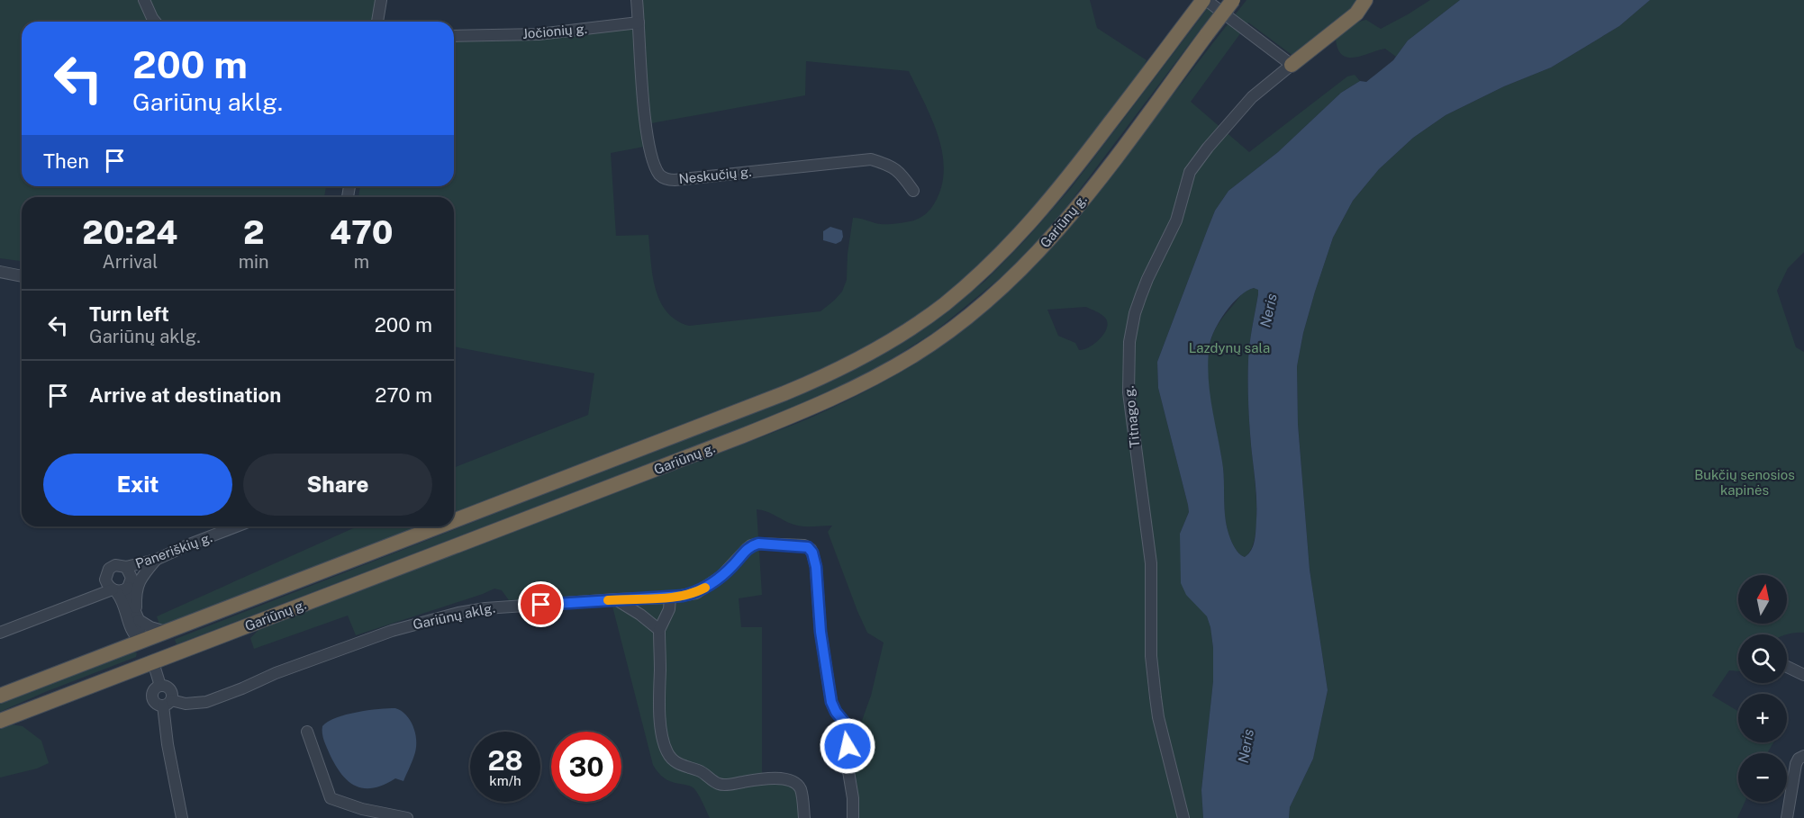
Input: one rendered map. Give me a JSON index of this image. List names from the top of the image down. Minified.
{"streets":{"highway":["Gariūnų g."],"street":["Jočionių g.","Neskučių g.","Titnago g.","Paneriškių g.","Gariūnų aklg."]},"crossings":[["Jočionių g.","Neskučių g."],["Gariūnų g.","Paneriškių g."]],"water":["Neris"],"parks":["Lazdynų sala","Bukčių senosios kapinės"],"north":"top","page":{"turn":["200 m","Gariūnų aklg."],"then":"Then","eta":["20:24","Arrival","2","min","470","m"],"list":[{"name":"Turn left","note":"Gariūnų aklg.","value":"200 m"},{"name":"Arrive at destination","value":"270 m"}],"buttons":["Exit","Share"],"map_buttons":["+","−"],"speed":"28 km/h","limit":"30"}}
